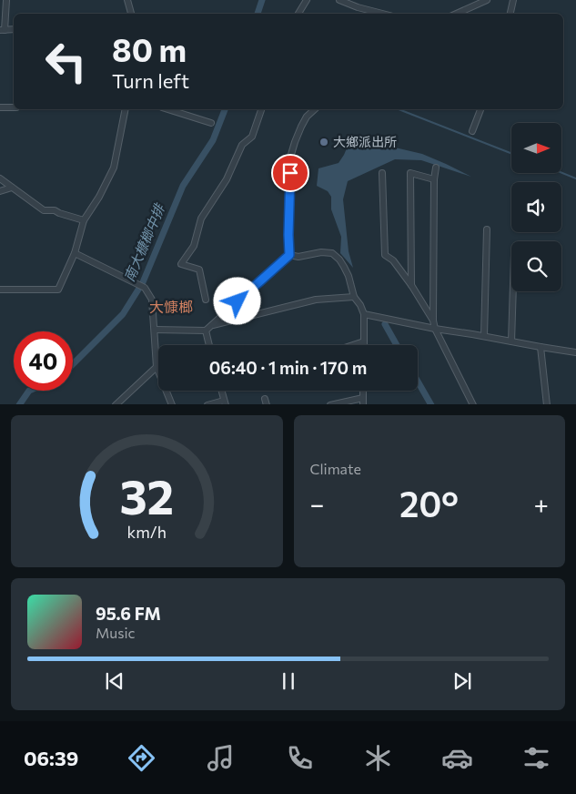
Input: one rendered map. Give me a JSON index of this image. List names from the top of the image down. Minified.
{"districts":["大慷榔"],"water":["南大槺榔中排"],"places":["大鄉派出所"],"north":"right","page":{"turn":["80 m","Turn left"],"limit":"40","trip":"06:40 · 1 min · 170 m","tile":"Climate","heat":["−","20°","+"],"song":["95.6 FM","Music"],"tabs":"06:39","gauge":["32","km/h"]}}
